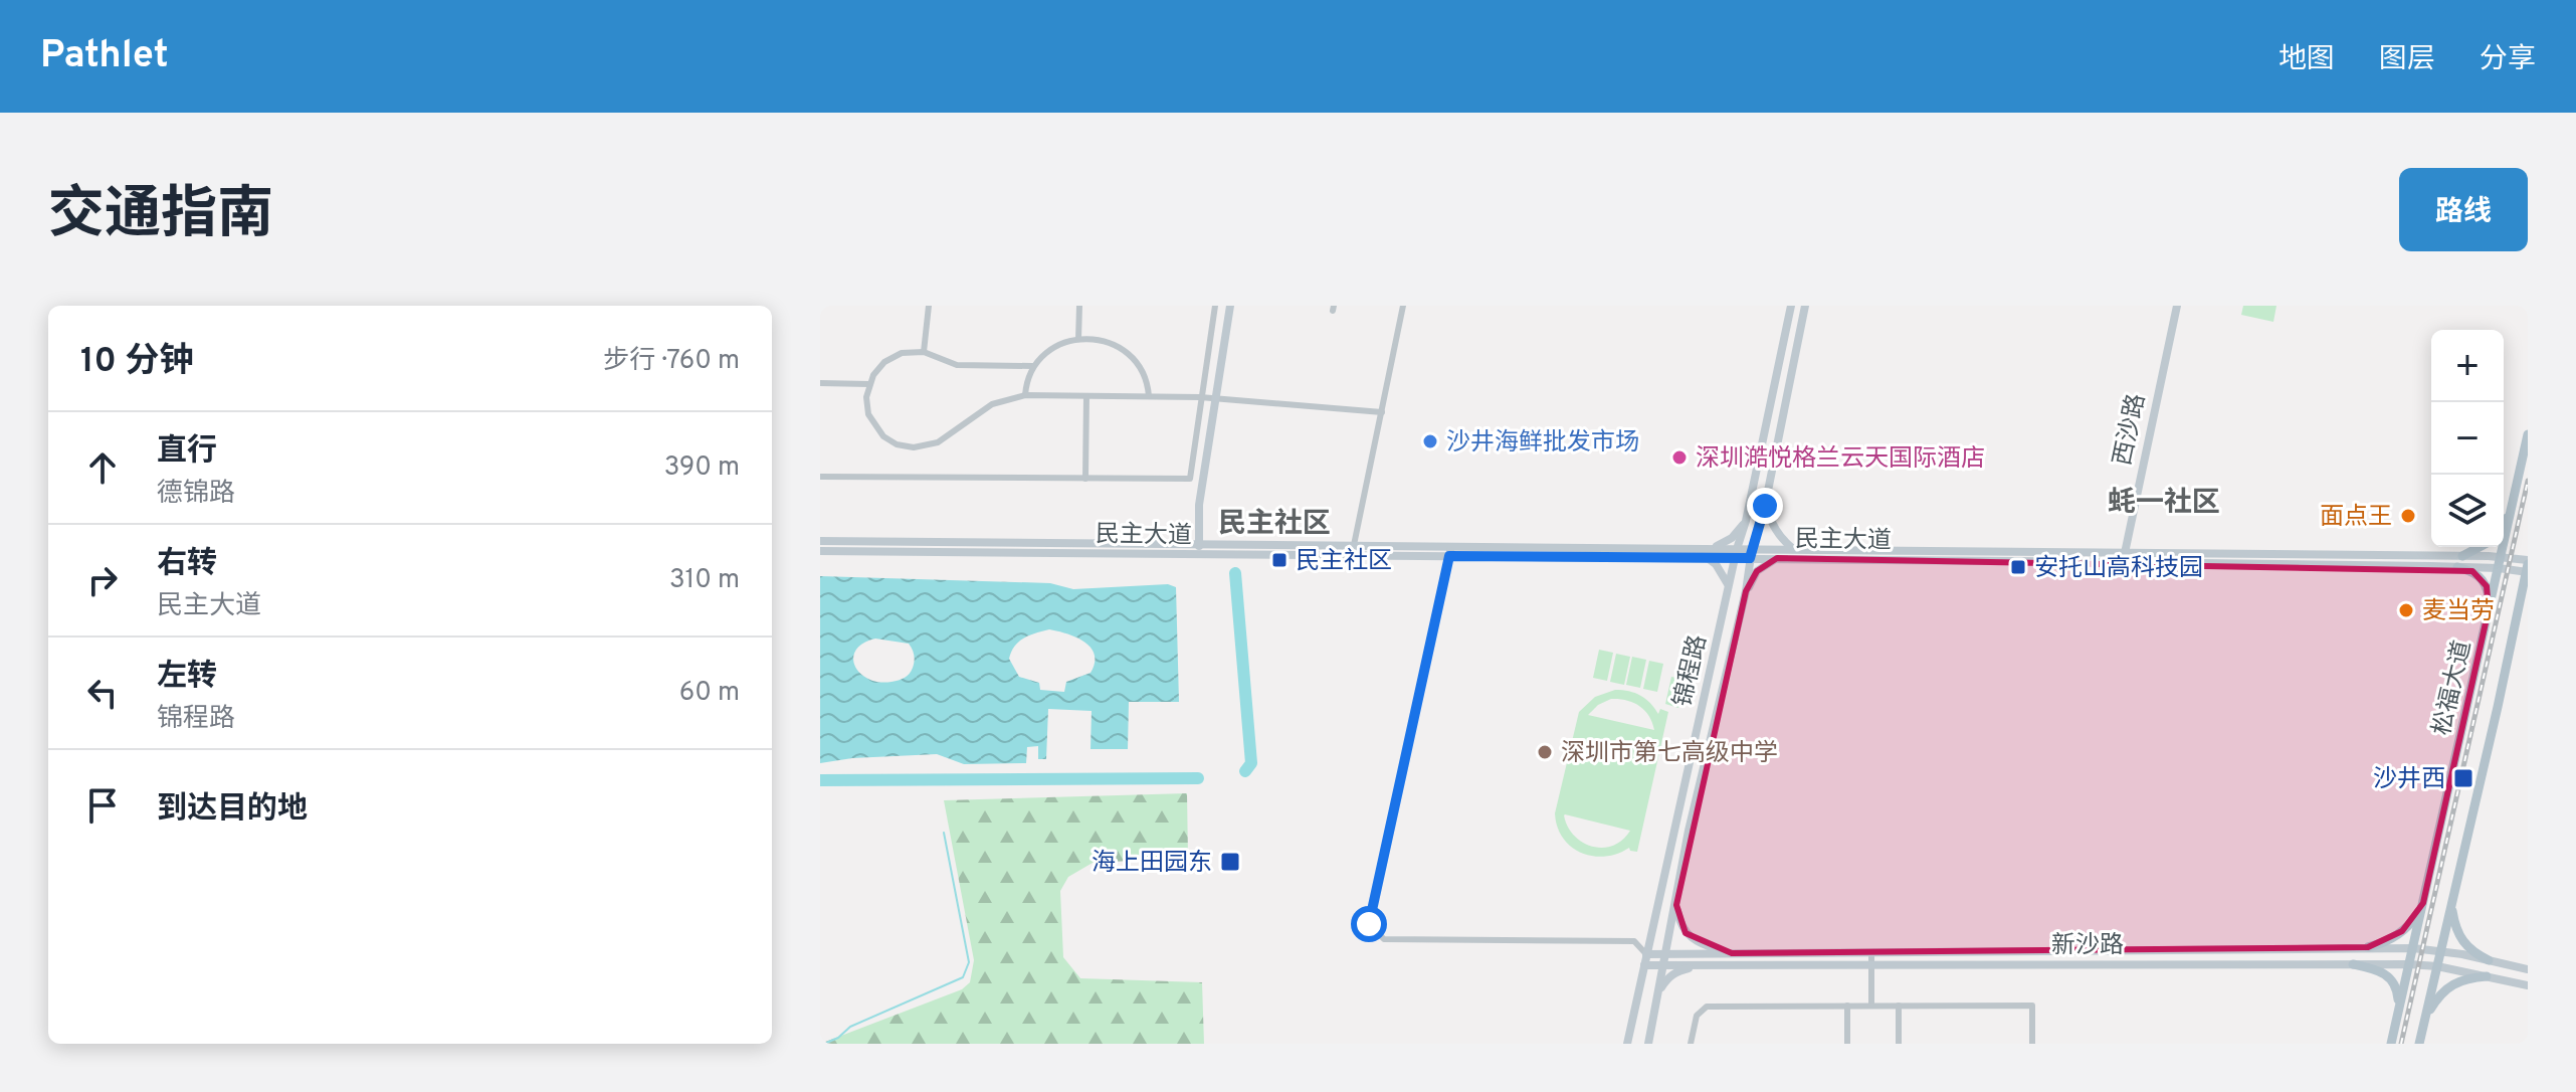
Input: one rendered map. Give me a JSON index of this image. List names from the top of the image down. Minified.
{"streets":{"main road":["西沙路","民主大道","锦程路","松福大道","新沙路"]},"crossings":[["西沙路","民主大道"],["民主大道","锦程路"],["民主大道","松福大道"],["锦程路","新沙路"],["松福大道","新沙路"]],"districts":["蚝一社区","民主社区"],"places":{"other":["沙井海鲜批发市场","深圳澔悦格兰云天国际酒店","面点王","麦当劳","深圳市第七高级中学"],"transit":["民主社区","安托山高科技园","沙井西","海上田园东"]},"page":{"header":"Pathlet","nav":["地图","图层","分享"],"title":"交通指南","buttons":"路线","heading":["10 分钟","步行 · 760 m"],"map_buttons":["+","−"],"list":[["直行","德锦路","390 m"],["右转","民主大道","310 m"],["左转","锦程路","60 m"],"到达目的地"]}}
